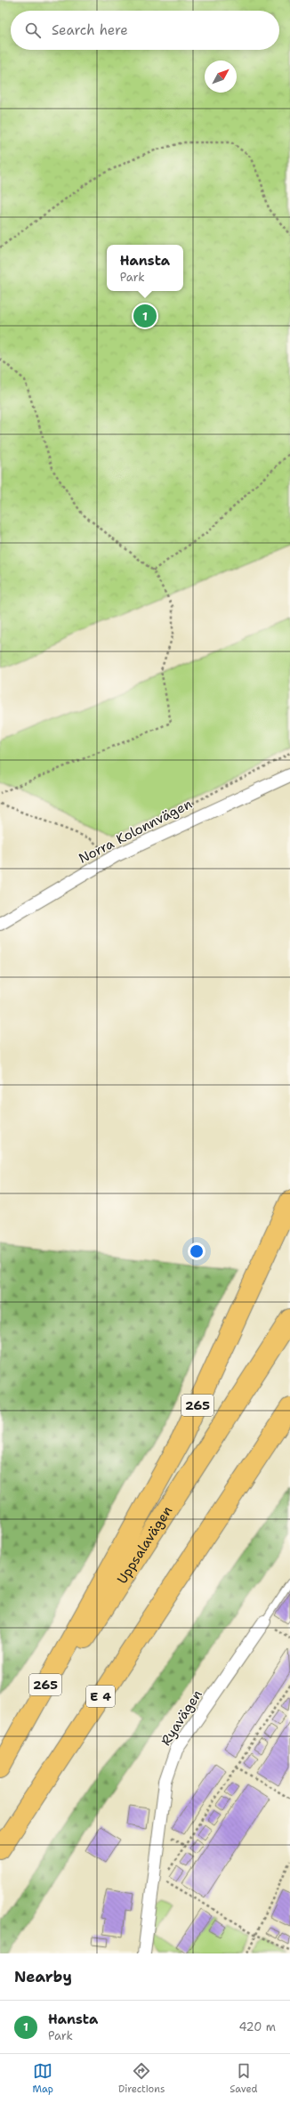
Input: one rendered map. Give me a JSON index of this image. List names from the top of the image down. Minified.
{"streets":{"highway":["265","Uppsalavägen","E 4"],"street":["Norra Kolonnvägen","Ryavägen"]},"north":"top right","page":{"search":"Search here","popup":["Hansta","Park"],"pins":"1","heading":"Nearby","list":[{"mark":"1","name":"Hansta","note":"Park","value":"420 m"}],"nav":["Map","Directions","Saved"]}}
